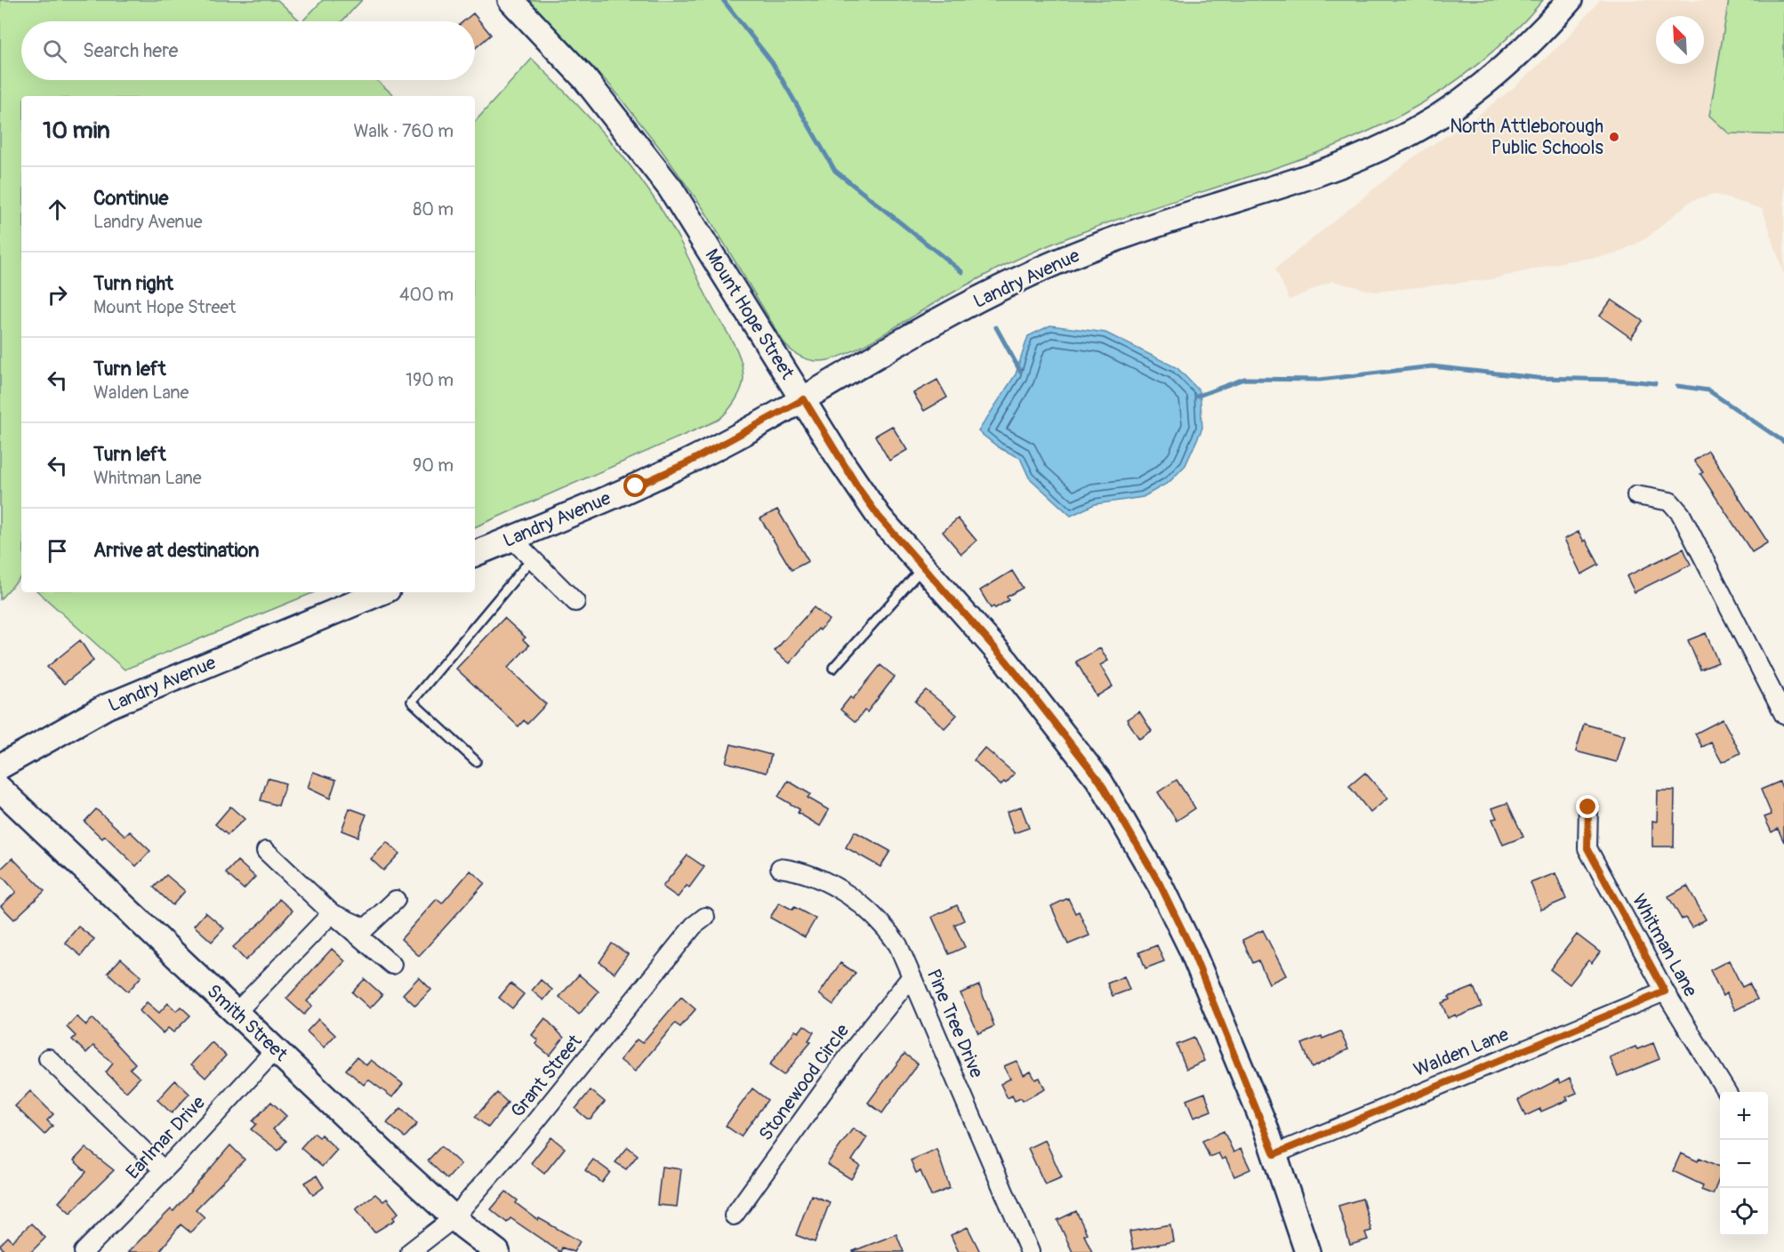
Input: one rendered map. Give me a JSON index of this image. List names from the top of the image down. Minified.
{"streets":{"street":["Landry Avenue","Mount Hope Street","Whitman Lane","Smith Street","Pine Tree Drive","Walden Lane","Grant Street","Stonewood Circle","Earlmar Drive"]},"crossings":[["Landry Avenue","Mount Hope Street"],["Mount Hope Street","Walden Lane"],["Whitman Lane","Walden Lane"],["Smith Street","Grant Street"],["Smith Street","Earlmar Drive"],["Pine Tree Drive","Stonewood Circle"]],"places":["North Attleborough Public Schools"],"north":"top left","page":{"search":"Search here","heading":["10 min","Walk · 760 m"],"list":[["Continue","Landry Avenue","80 m"],["Turn right","Mount Hope Street","400 m"],["Turn left","Walden Lane","190 m"],["Turn left","Whitman Lane","90 m"],"Arrive at destination"],"map_buttons":["+","−"]}}
